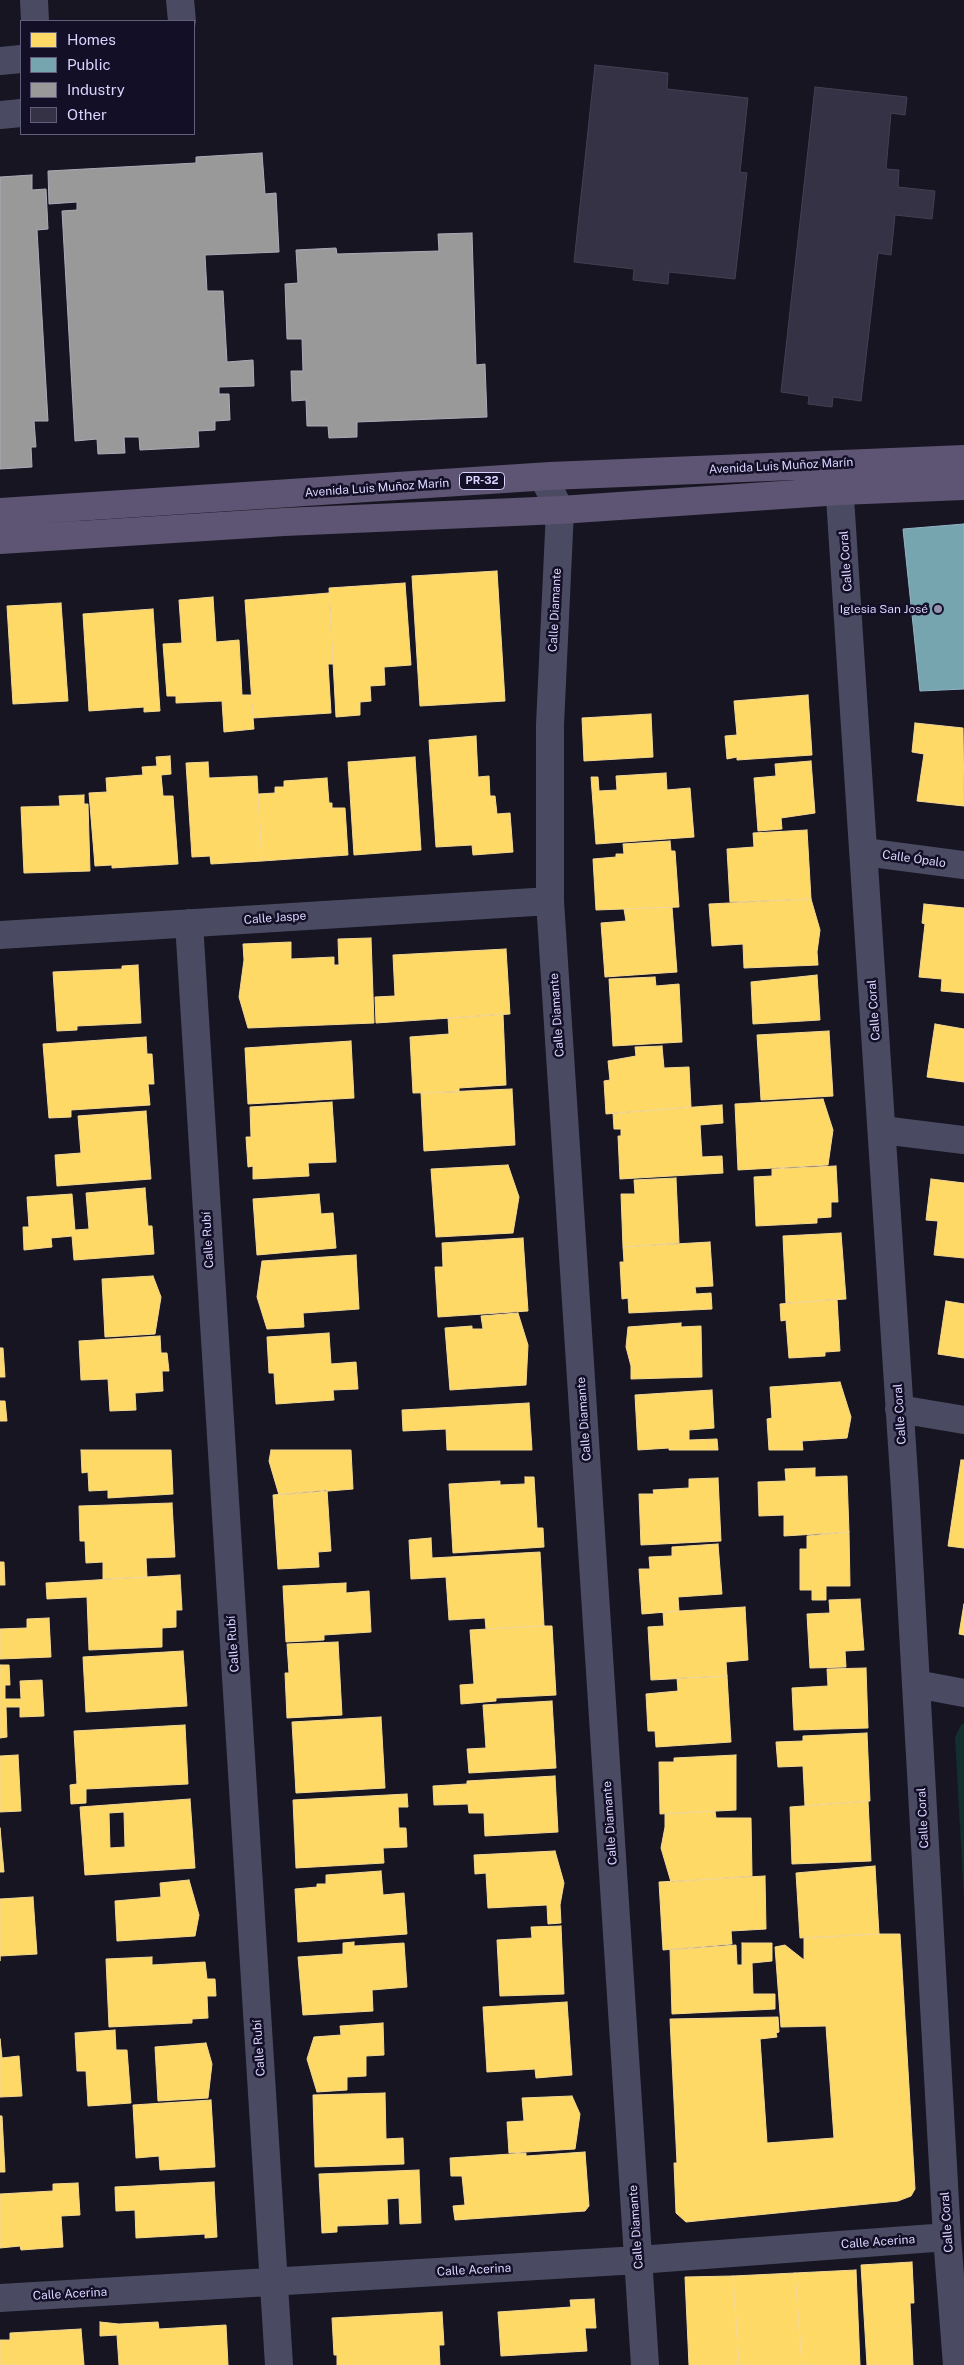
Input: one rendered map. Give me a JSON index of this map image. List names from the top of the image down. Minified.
{"streets":{"main road":["Avenida Luis Muñoz Marín","PR-32"],"street":["Calle Coral","Calle Diamante","Calle Ópalo","Calle Jaspe","Calle Rubí","Calle Acerina"]},"crossings":[["Avenida Luis Muñoz Marín","Calle Coral"],["Avenida Luis Muñoz Marín","Calle Diamante"],["Calle Coral","Calle Ópalo"],["Calle Coral","Calle Acerina"],["Calle Diamante","Calle Jaspe"],["Calle Diamante","Calle Acerina"],["Calle Jaspe","Calle Rubí"],["Calle Rubí","Calle Acerina"]],"places":["Iglesia San José"],"legend":["Homes","Public","Industry","Other"]}
